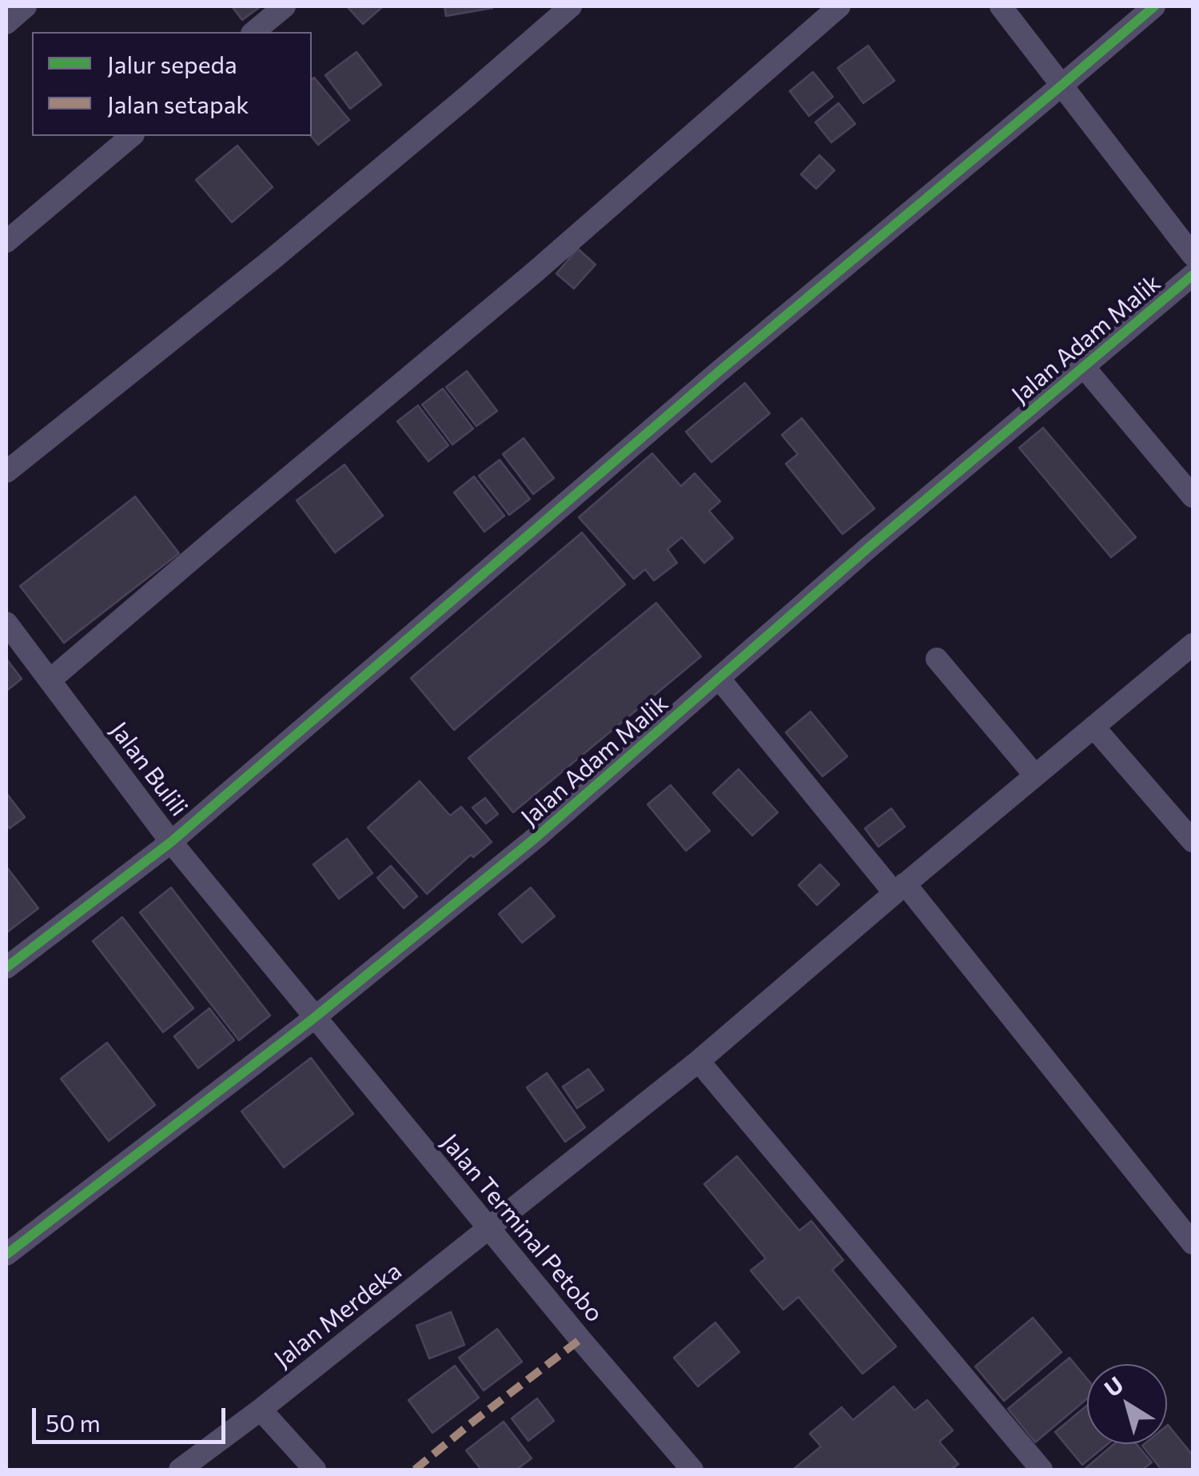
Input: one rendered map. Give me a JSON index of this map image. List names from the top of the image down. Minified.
{"streets":{"street":["Jalan Adam Malik","Jalan Bulili","Jalan Terminal Petobo","Jalan Merdeka"]},"crossings":[["Jalan Adam Malik","Jalan Bulili"],["Jalan Adam Malik","Jalan Terminal Petobo"],["Jalan Bulili","Jalan Terminal Petobo"],["Jalan Terminal Petobo","Jalan Merdeka"]],"legend":["Jalur sepeda","Jalan setapak"],"scale_bar":"50 m","north":"top left"}
